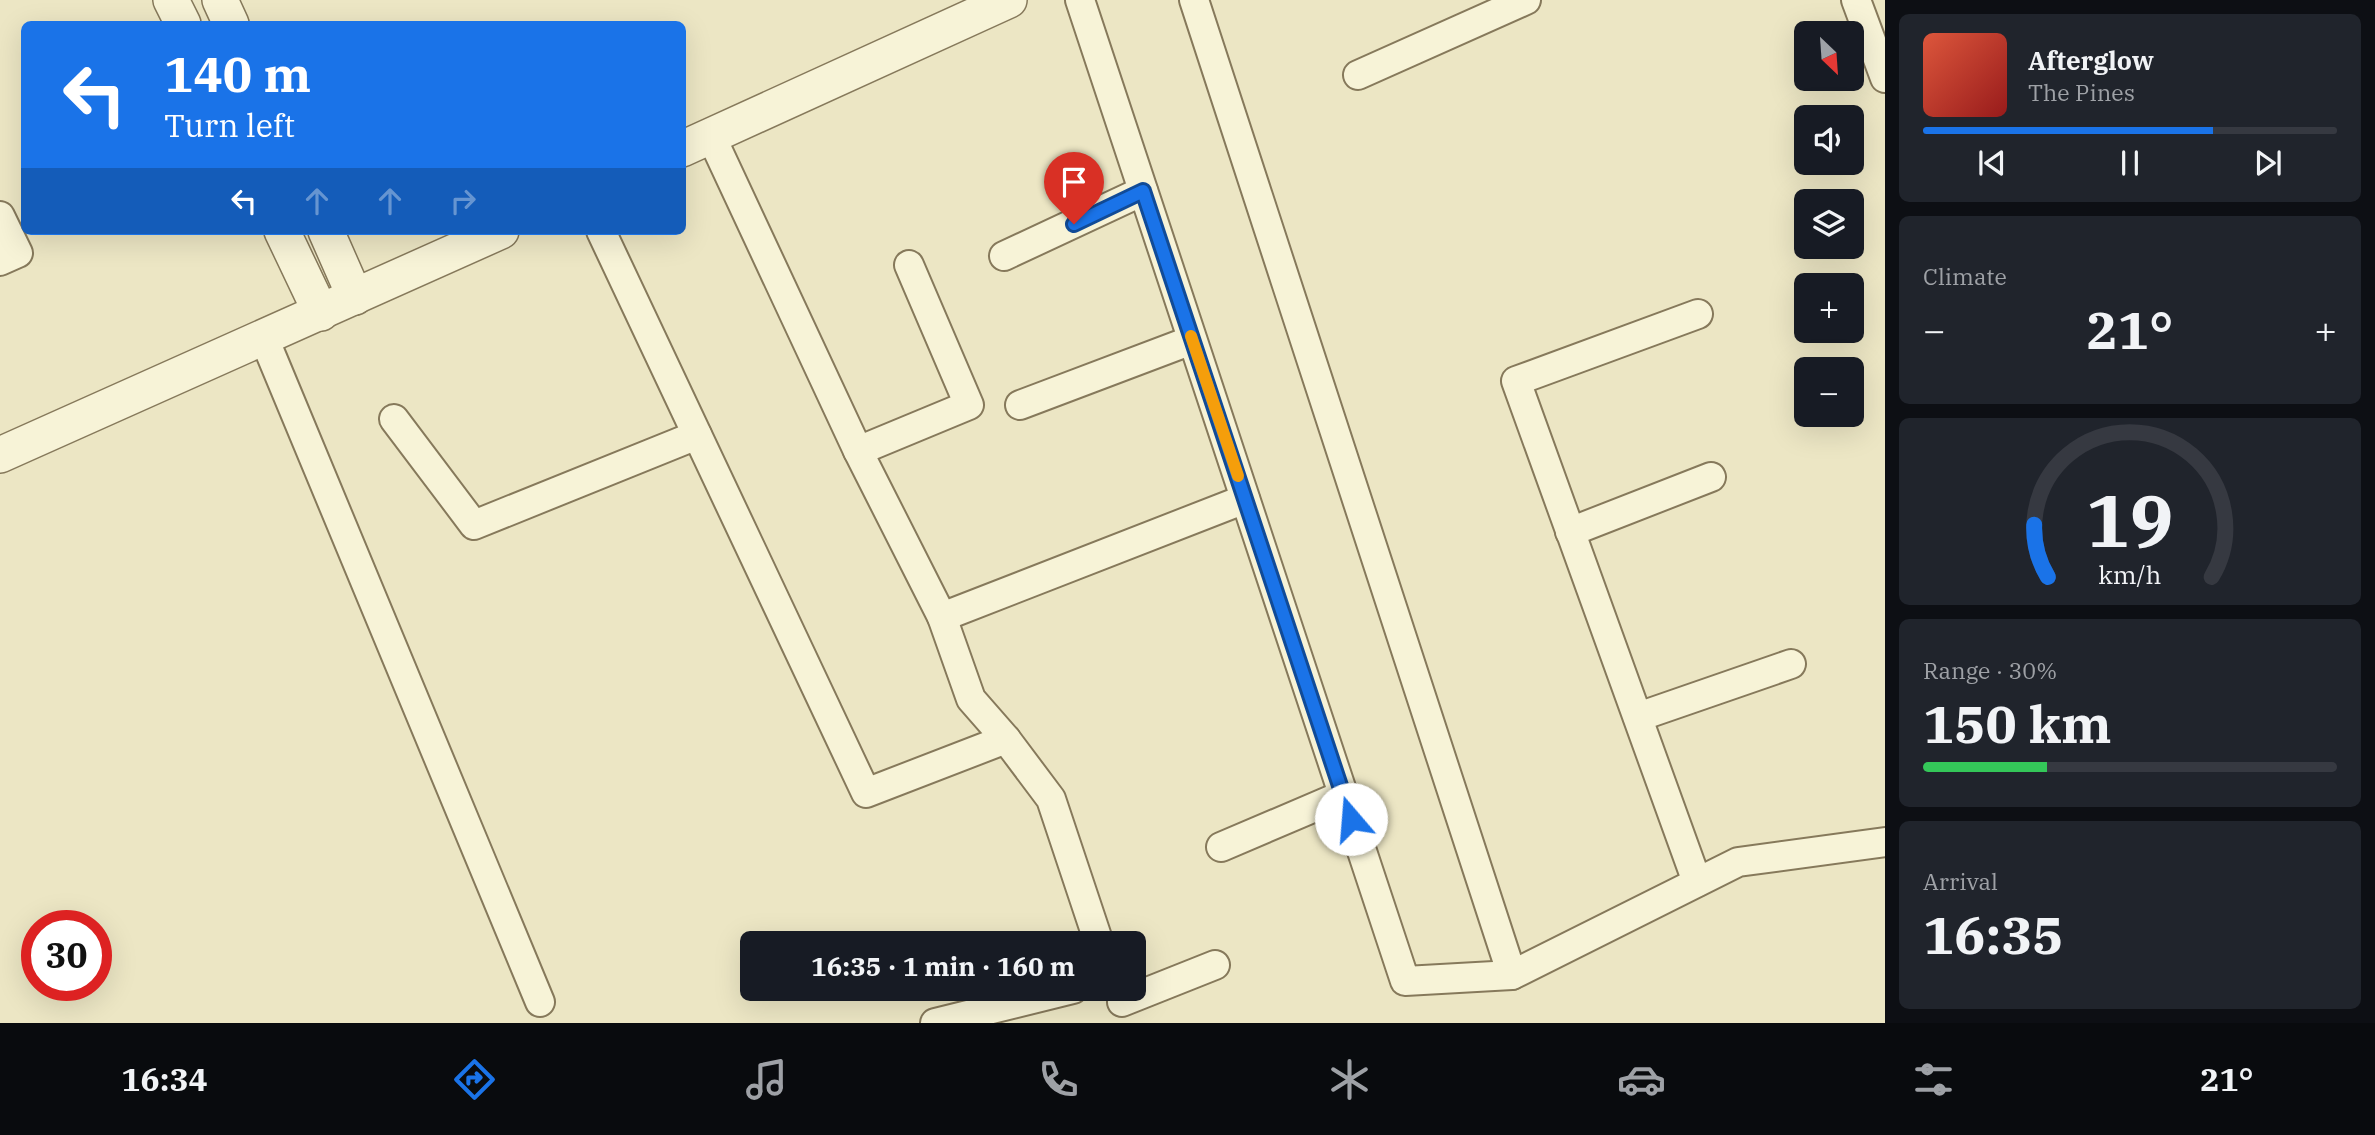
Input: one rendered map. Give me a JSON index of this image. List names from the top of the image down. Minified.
{"north":"bottom right","page":{"map_buttons":["+","−"],"turn":["140 m","Turn left"],"song":["Afterglow","The Pines"],"tile":["Climate",["Range · 30%","150 km"],["Arrival","16:35"]],"heat":["−","21°","+"],"limit":"30","trip":"16:35 · 1 min · 160 m","tabs":["16:34","21°"],"gauge":["19","km/h"]}}
